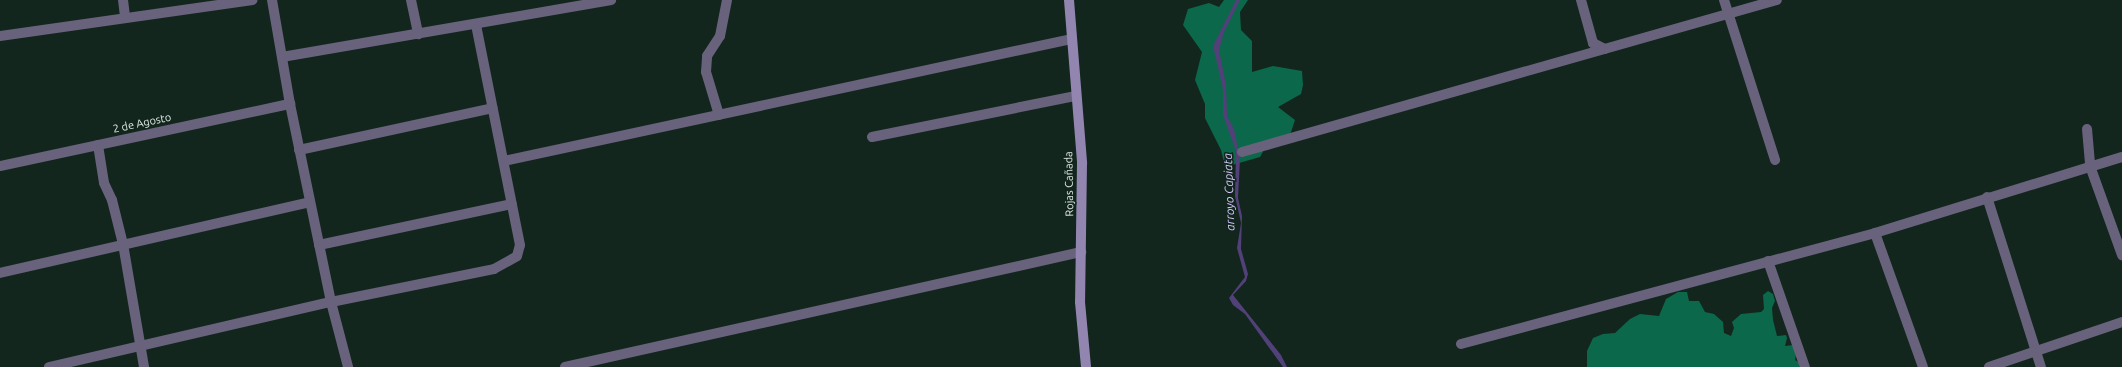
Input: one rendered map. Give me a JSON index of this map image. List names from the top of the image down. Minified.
{"streets":{"main road":["Rojas Cañada"],"street":["2 de Agosto"]},"water":["arroyo Capiata"]}
